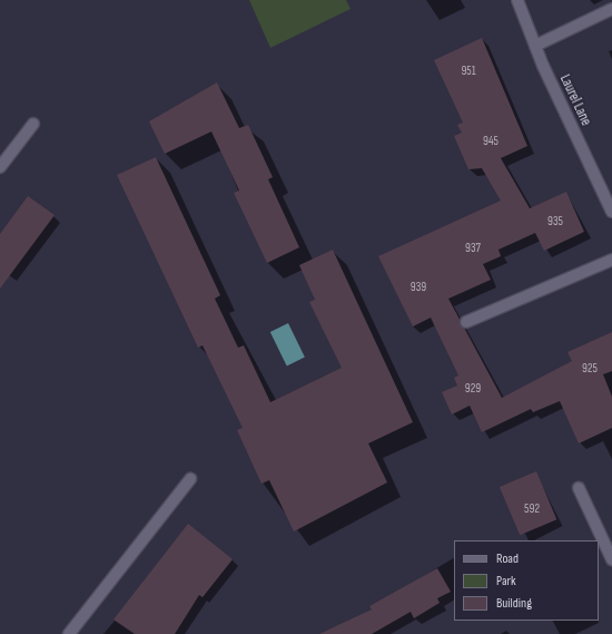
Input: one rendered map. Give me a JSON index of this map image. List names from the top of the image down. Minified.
{"streets":{"street":["Laurel Lane"]},"house_numbers":["951","945","935","937","939","925","929","592"],"legend":["Road","Park","Building"]}
